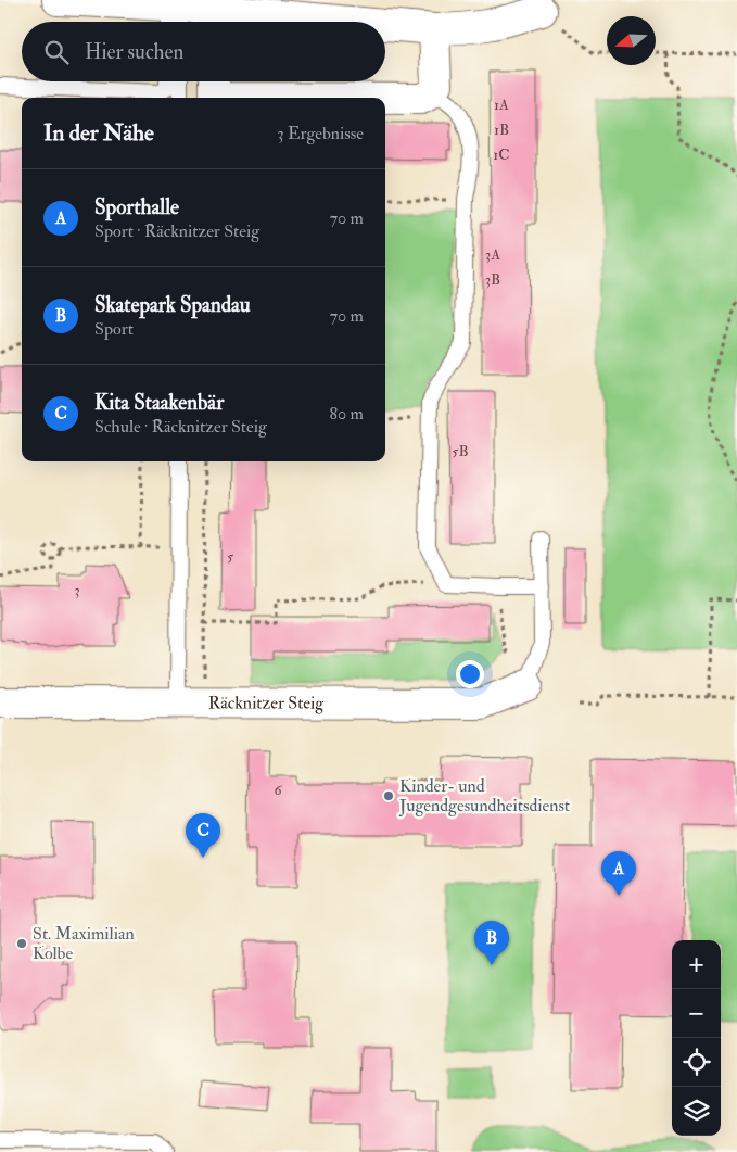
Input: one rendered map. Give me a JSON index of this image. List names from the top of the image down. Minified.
{"streets":{"street":["Räcknitzer Steig"]},"places":["Kinder- und Jugendgesundheitsdienst","St. Maximilian Kolbe"],"house_numbers":["1A","1B","1C","3A","3B","5B","5","3","6"],"north":"left","page":{"search":"Hier suchen","heading":["In der Nähe","3 Ergebnisse"],"list":[{"mark":"A","name":"Sporthalle","note":"Sport · Räcknitzer Steig","value":"70 m"},{"mark":"B","name":"Skatepark Spandau","note":"Sport","value":"70 m"},{"mark":"C","name":"Kita Staakenbär","note":"Schule · Räcknitzer Steig","value":"80 m"}],"pins":["C","A","B"],"map_buttons":["+","−"]}}
